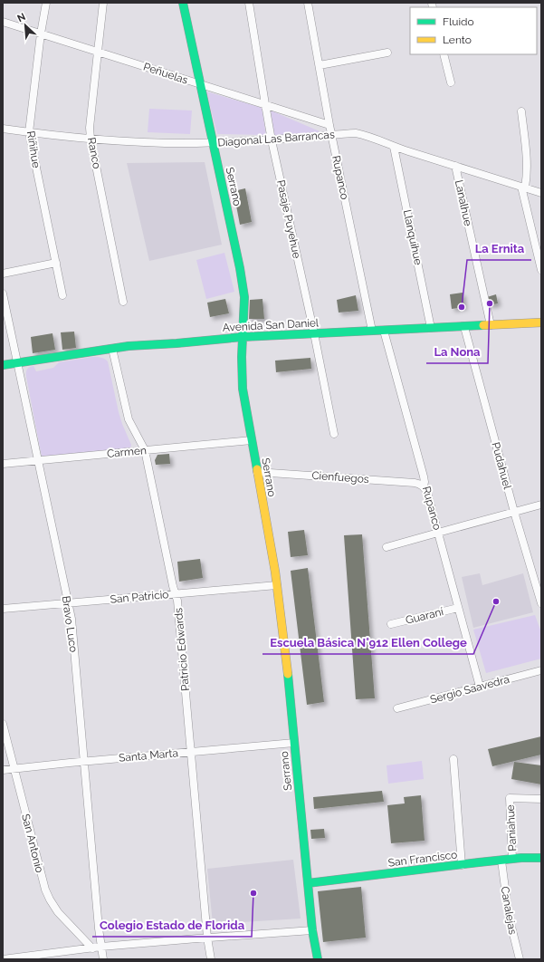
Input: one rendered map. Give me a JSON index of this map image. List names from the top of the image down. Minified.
{"streets":{"main road":["Serrano","Avenida San Daniel","San Francisco"],"street":["Peñuelas","Diagonal Las Barrancas","Riñihue","Ranco","Rupanco","Lanalhue","Pasaje Puyehue","Llanquihue","Carmen","Pudahuel","Cienfuegos","San Patricio","Guaraní","Bravo Luco","Patricio Edwards","Sergio Saavedra","Santa Marta","Paniahue","San Antonio","Canalejas"]},"crossings":[["Peñuelas","Riñihue"],["Peñuelas","Ranco"],["Peñuelas","Rupanco"],["Peñuelas","Serrano"],["Peñuelas","Pasaje Puyehue"],["Diagonal Las Barrancas","Riñihue"],["Diagonal Las Barrancas","Ranco"],["Diagonal Las Barrancas","Rupanco"],["Diagonal Las Barrancas","Serrano"],["Diagonal Las Barrancas","Lanalhue"],["Diagonal Las Barrancas","Pasaje Puyehue"],["Diagonal Las Barrancas","Llanquihue"],["Rupanco","Avenida San Daniel"],["Rupanco","Cienfuegos"],["Rupanco","Guaraní"],["Rupanco","Sergio Saavedra"],["Serrano","Avenida San Daniel"],["Serrano","Carmen"],["Serrano","Cienfuegos"],["Serrano","San Patricio"],["Serrano","Santa Marta"],["Serrano","San Francisco"],["Lanalhue","Avenida San Daniel"],["Pasaje Puyehue","Avenida San Daniel"],["Llanquihue","Avenida San Daniel"],["Avenida San Daniel","Pudahuel"],["Avenida San Daniel","Bravo Luco"],["Avenida San Daniel","Patricio Edwards"],["Carmen","Bravo Luco"],["Carmen","Patricio Edwards"],["San Patricio","Bravo Luco"],["San Patricio","Patricio Edwards"],["Bravo Luco","Santa Marta"],["Patricio Edwards","Santa Marta"],["Santa Marta","San Antonio"],["Paniahue","San Francisco"],["San Francisco","Canalejas"]],"places":["La Nona","La Ernita","Escuela Básica N°912 Ellen College","Colegio Estado de Florida"],"legend":["Fluido","Lento"],"north":"top left"}
